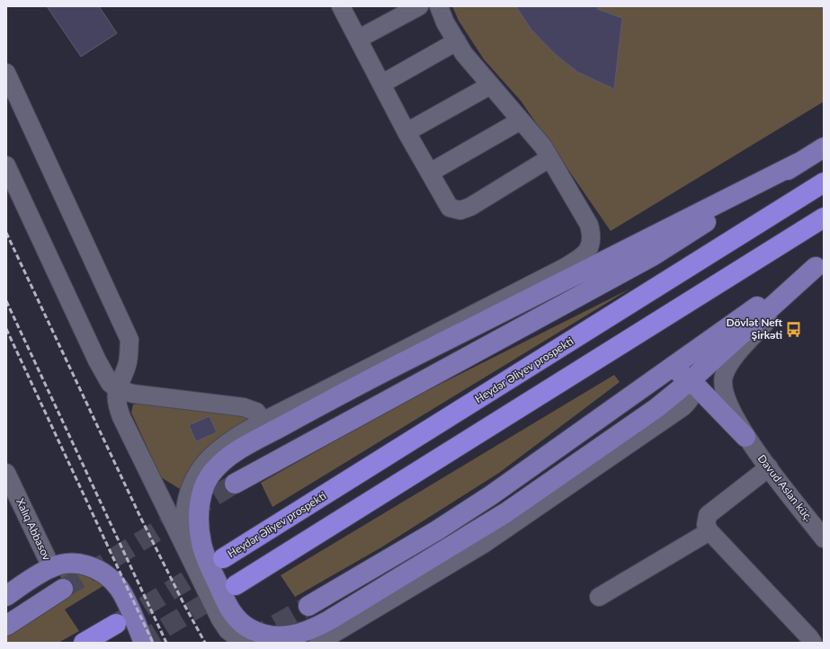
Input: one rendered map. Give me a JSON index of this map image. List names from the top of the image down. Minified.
{"streets":{"highway":["Heydər Əliyev prospekti"],"street":["Davud Aslan küç.","Xalıq Abbasov"]},"places":{"bus stop":["Dövlət Neft Şirkəti"]}}
